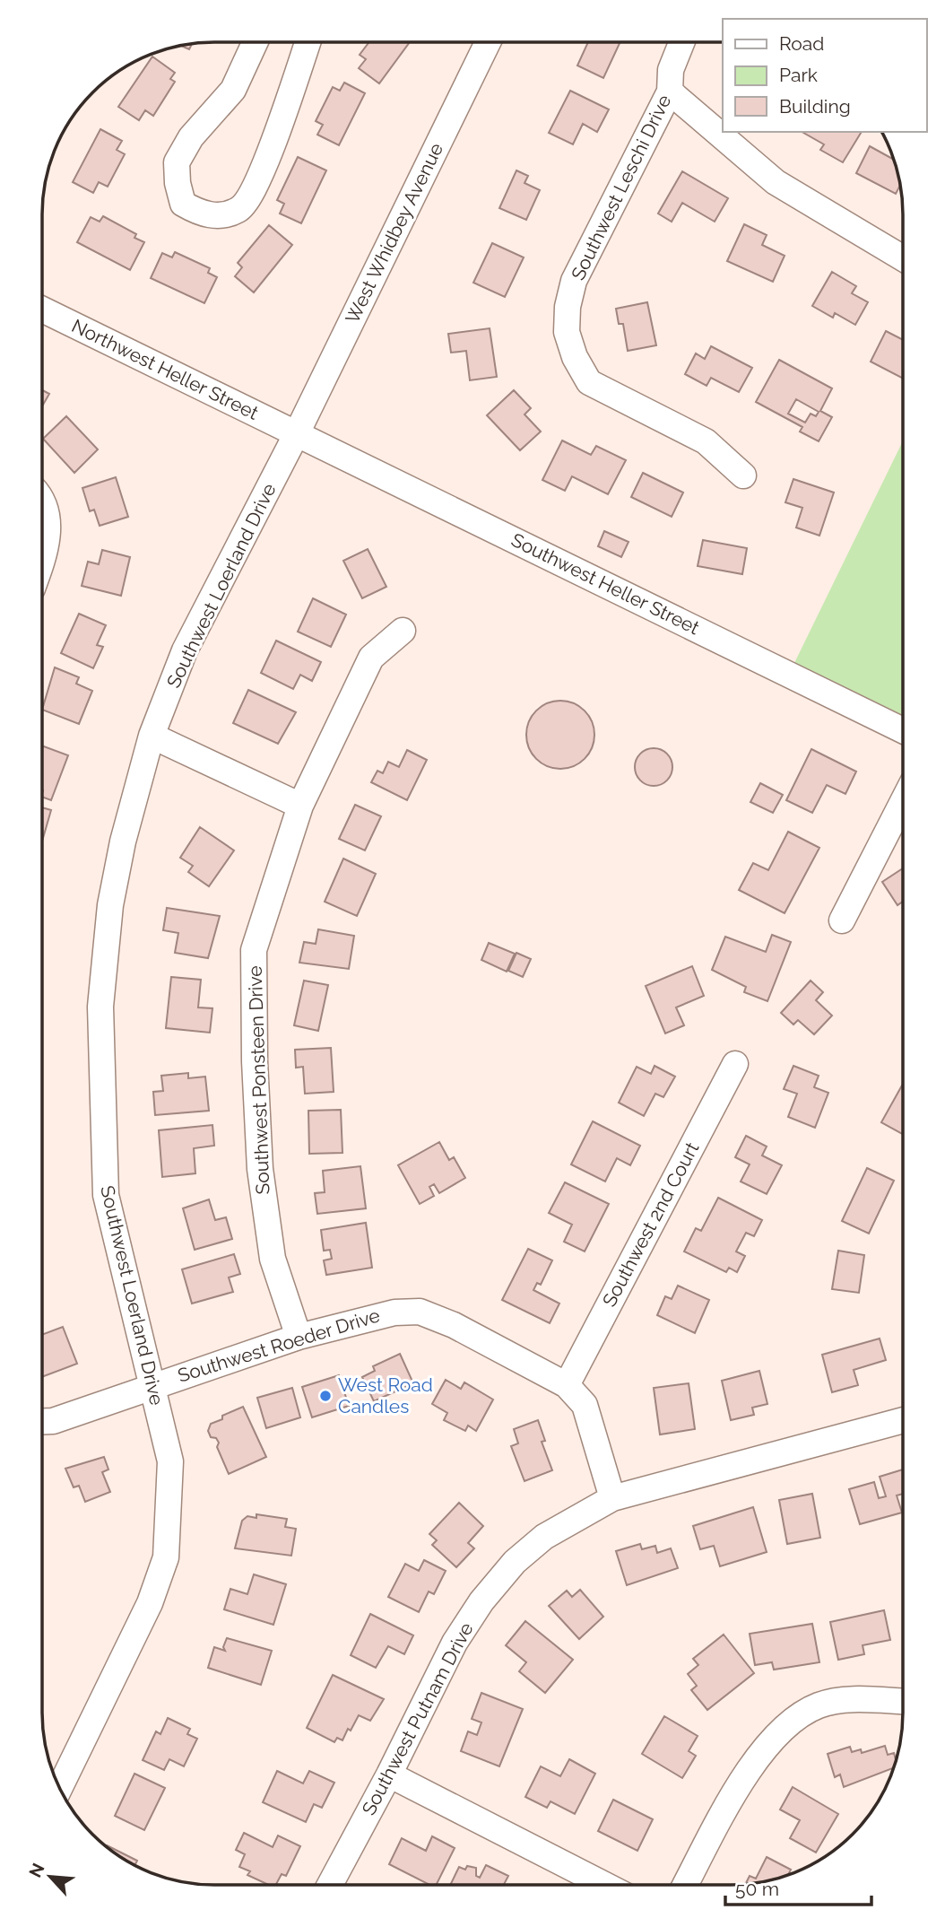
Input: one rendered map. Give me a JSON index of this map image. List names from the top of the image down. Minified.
{"streets":{"street":["Southwest Leschi Drive","West Whidbey Avenue","Northwest Heller Street","Southwest Heller Street","Southwest Loerland Drive","Southwest Ponsteen Drive","Southwest 2nd Court","Southwest Roeder Drive","Southwest Putnam Drive"]},"crossings":[["West Whidbey Avenue","Northwest Heller Street"],["West Whidbey Avenue","Southwest Heller Street"],["West Whidbey Avenue","Southwest Loerland Drive"],["Northwest Heller Street","Southwest Heller Street"],["Northwest Heller Street","Southwest Loerland Drive"],["Southwest Heller Street","Southwest Loerland Drive"],["Southwest Loerland Drive","Southwest Roeder Drive"],["Southwest Ponsteen Drive","Southwest Roeder Drive"],["Southwest 2nd Court","Southwest Roeder Drive"],["Southwest Roeder Drive","Southwest Putnam Drive"]],"places":["West Road Candles"],"legend":["Road","Park","Building"],"scale_bar":"50 m","north":"top left"}
